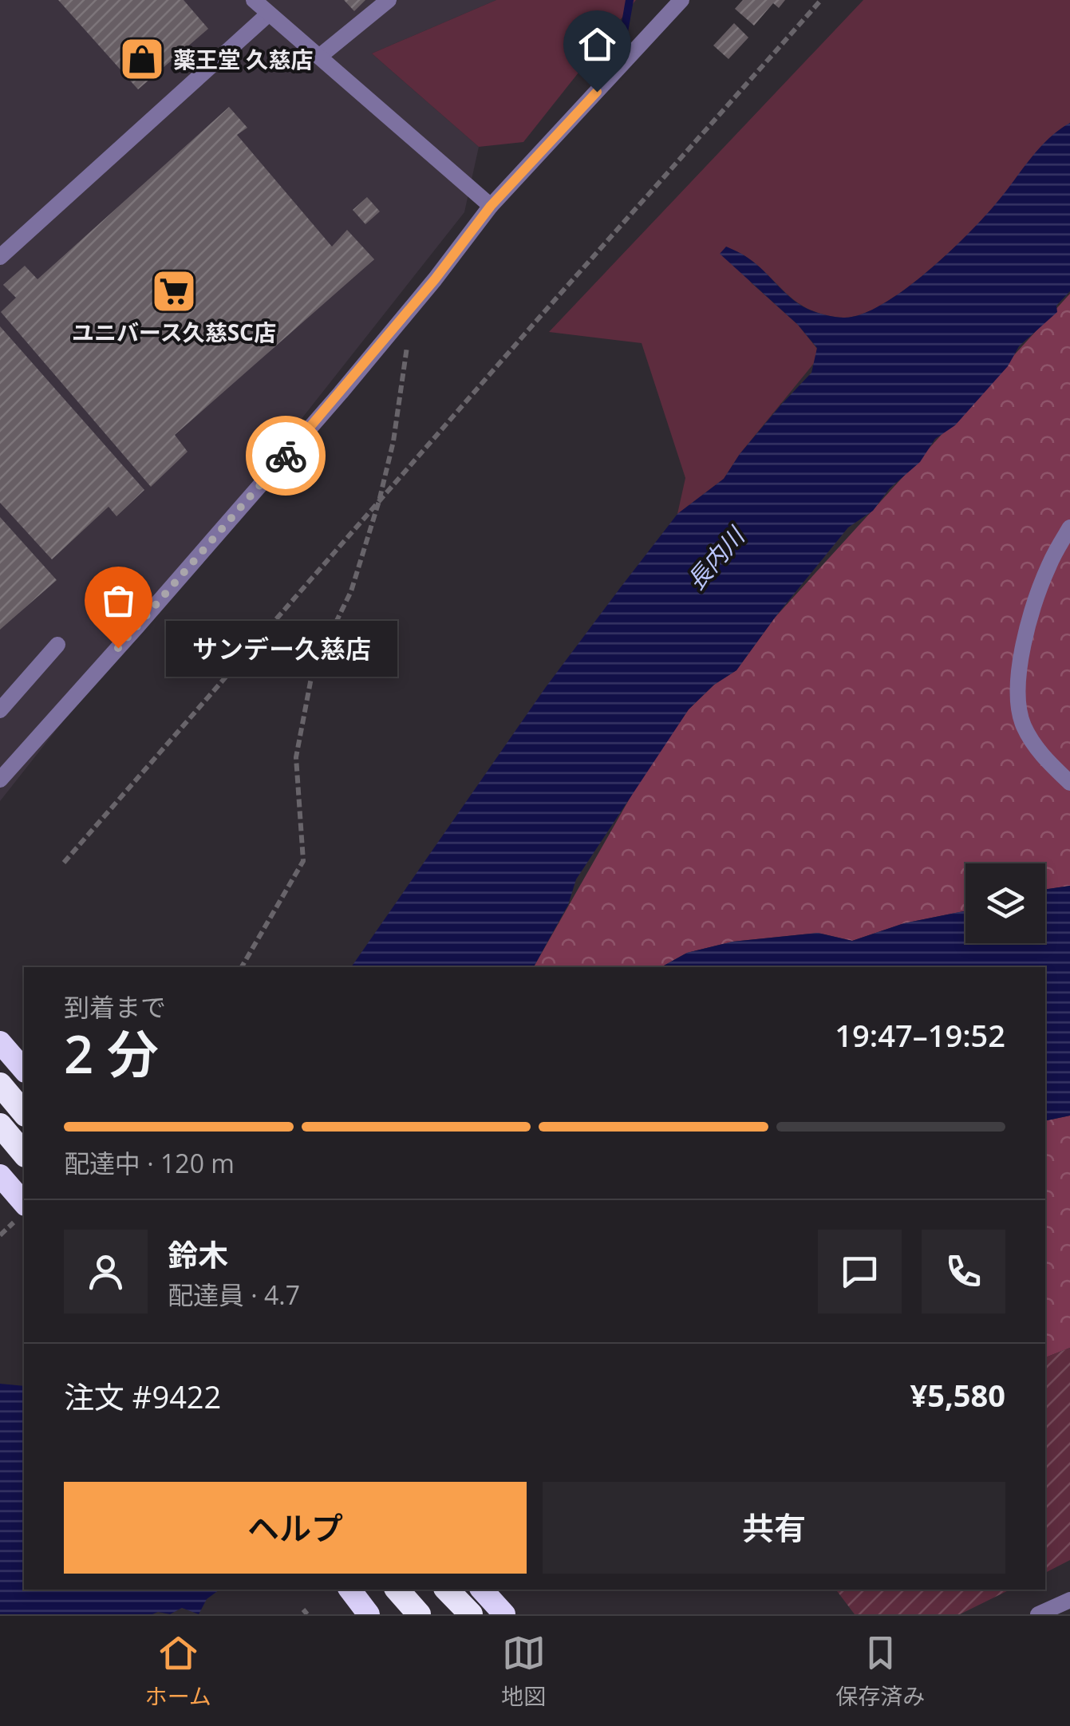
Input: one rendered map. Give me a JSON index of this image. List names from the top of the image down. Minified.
{"water":["長内川"],"places":{"shop":["薬王堂 久慈店"],"supermarket":["ユニバース久慈SC店"],"other":["サンデー久慈店"]},"page":{"bubble":"サンデー久慈店","heading":["2 分","到着まで","19:47–19:52"],"panel":["鈴木","配達員 · 4.7","注文 #9422","¥5,580"],"bar":"配達中 · 120 m","buttons":["ヘルプ","共有"],"tabs":["ホーム","地図","保存済み"]}}
